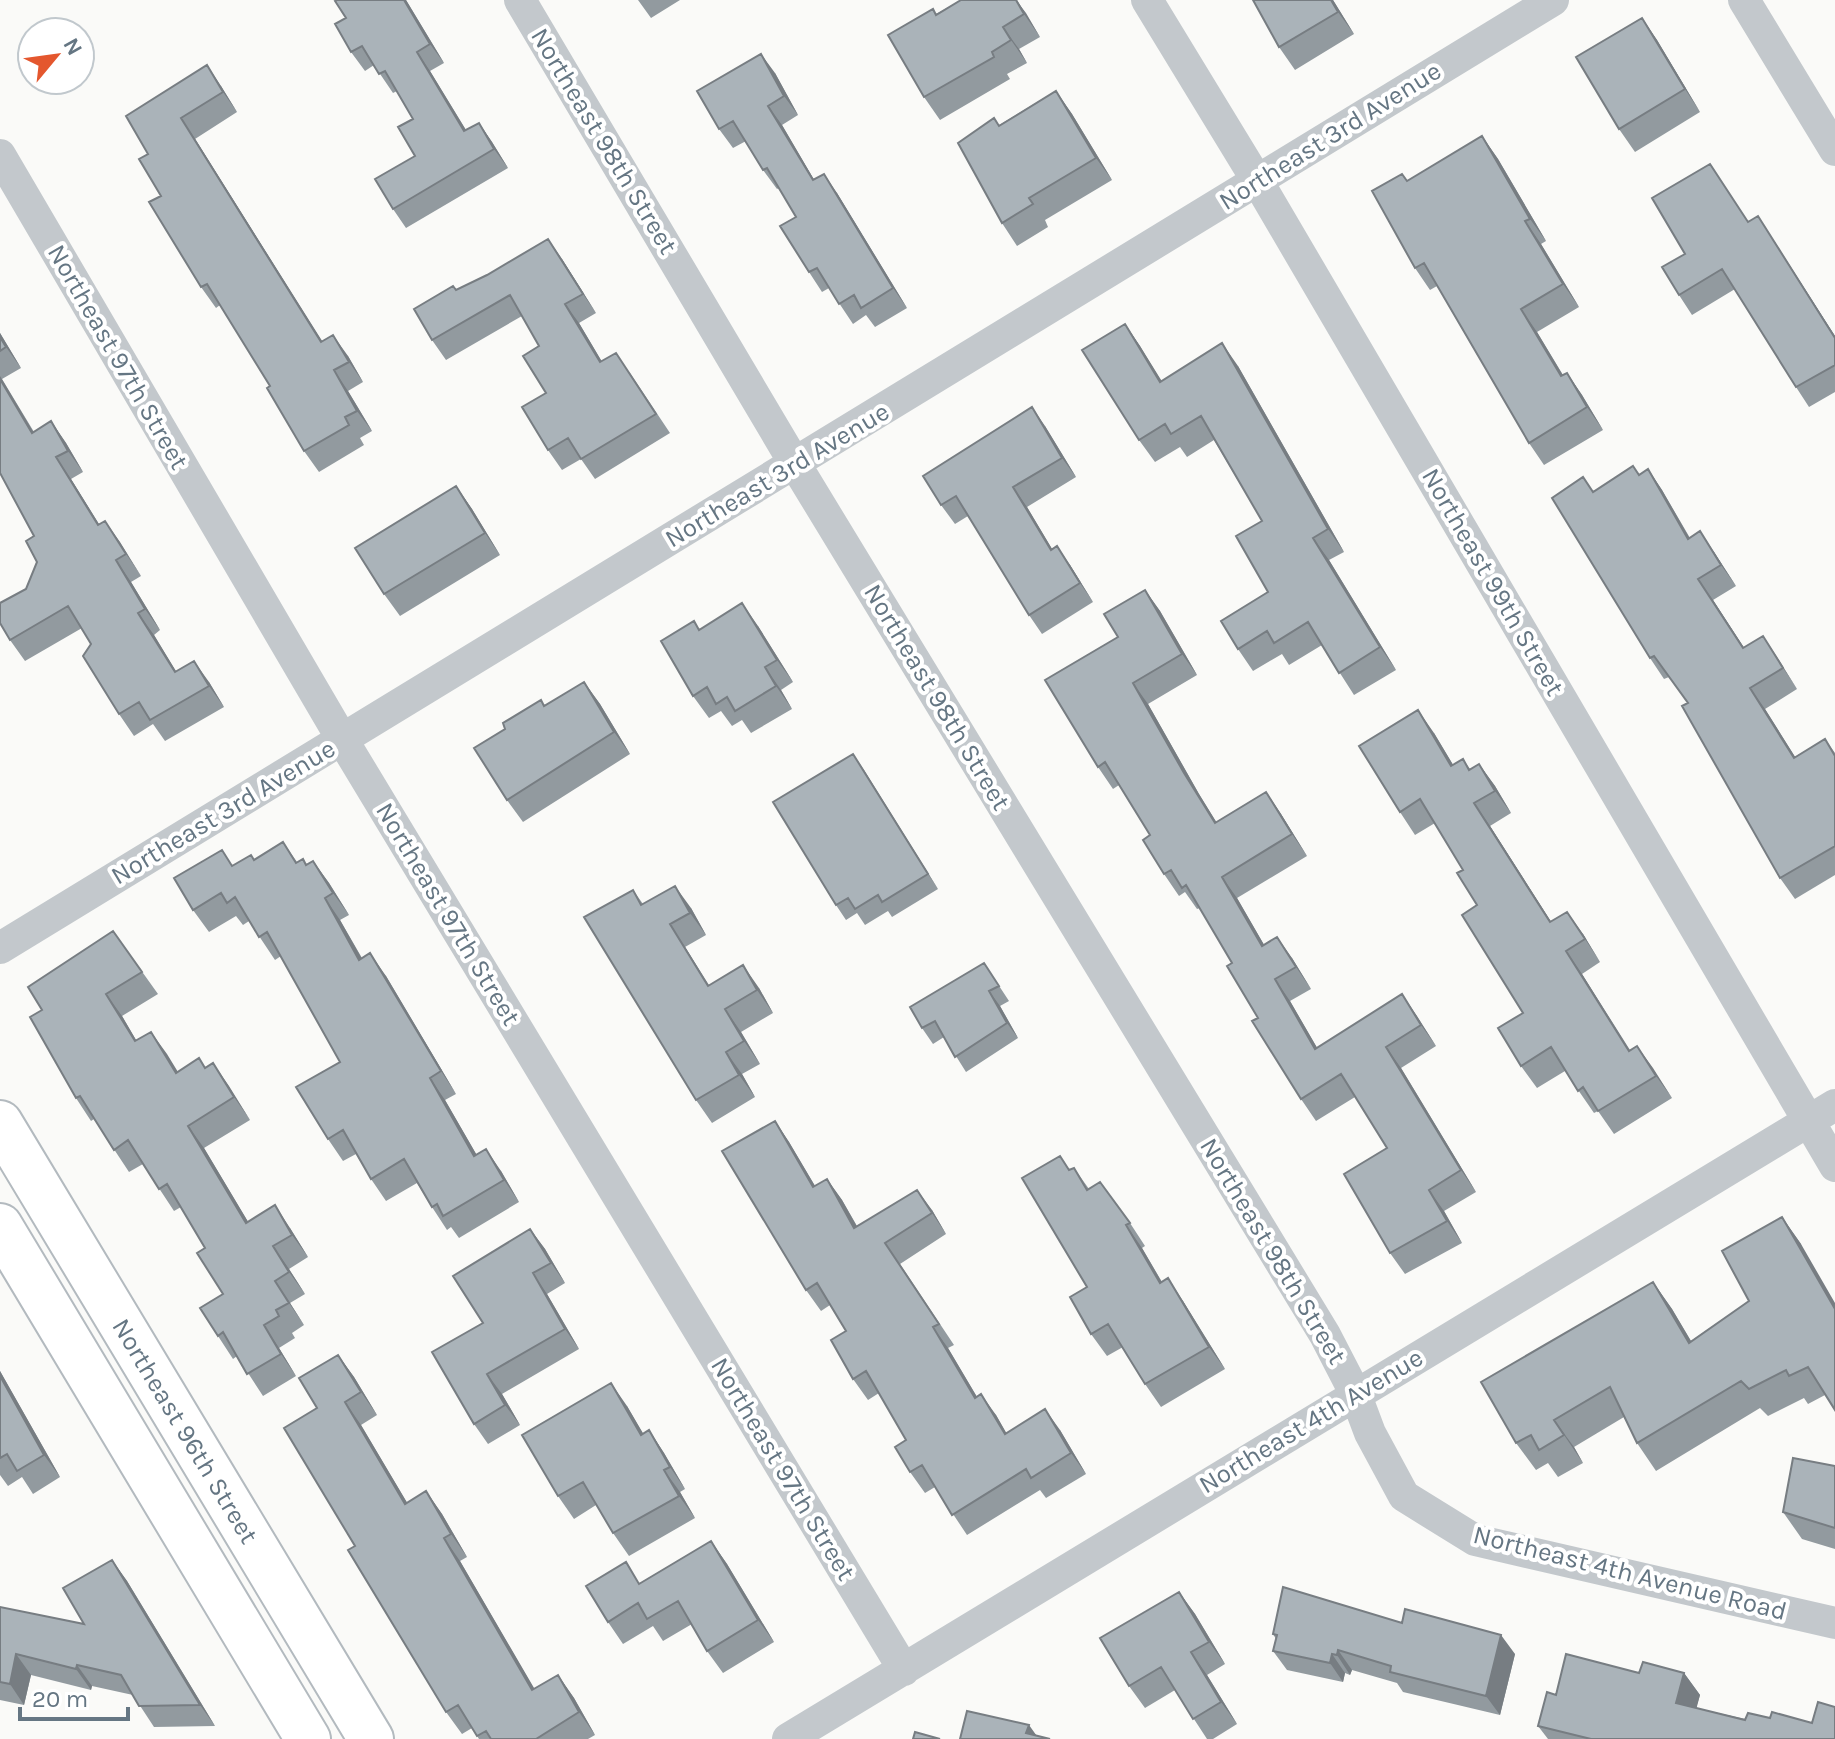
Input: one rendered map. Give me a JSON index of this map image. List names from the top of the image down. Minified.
{"streets":{"street":["Northeast 3rd Avenue","Northeast 98th Street","Northeast 97th Street","Northeast 99th Street","Northeast 4th Avenue","Northeast 96th Street","Northeast 4th Avenue Road"]},"crossings":[["Northeast 3rd Avenue","Northeast 98th Street"],["Northeast 3rd Avenue","Northeast 97th Street"],["Northeast 3rd Avenue","Northeast 99th Street"],["Northeast 98th Street","Northeast 4th Avenue"],["Northeast 98th Street","Northeast 4th Avenue Road"],["Northeast 97th Street","Northeast 4th Avenue"],["Northeast 99th Street","Northeast 4th Avenue"],["Northeast 4th Avenue","Northeast 4th Avenue Road"]],"scale_bar":"20 m","north":"top right"}
